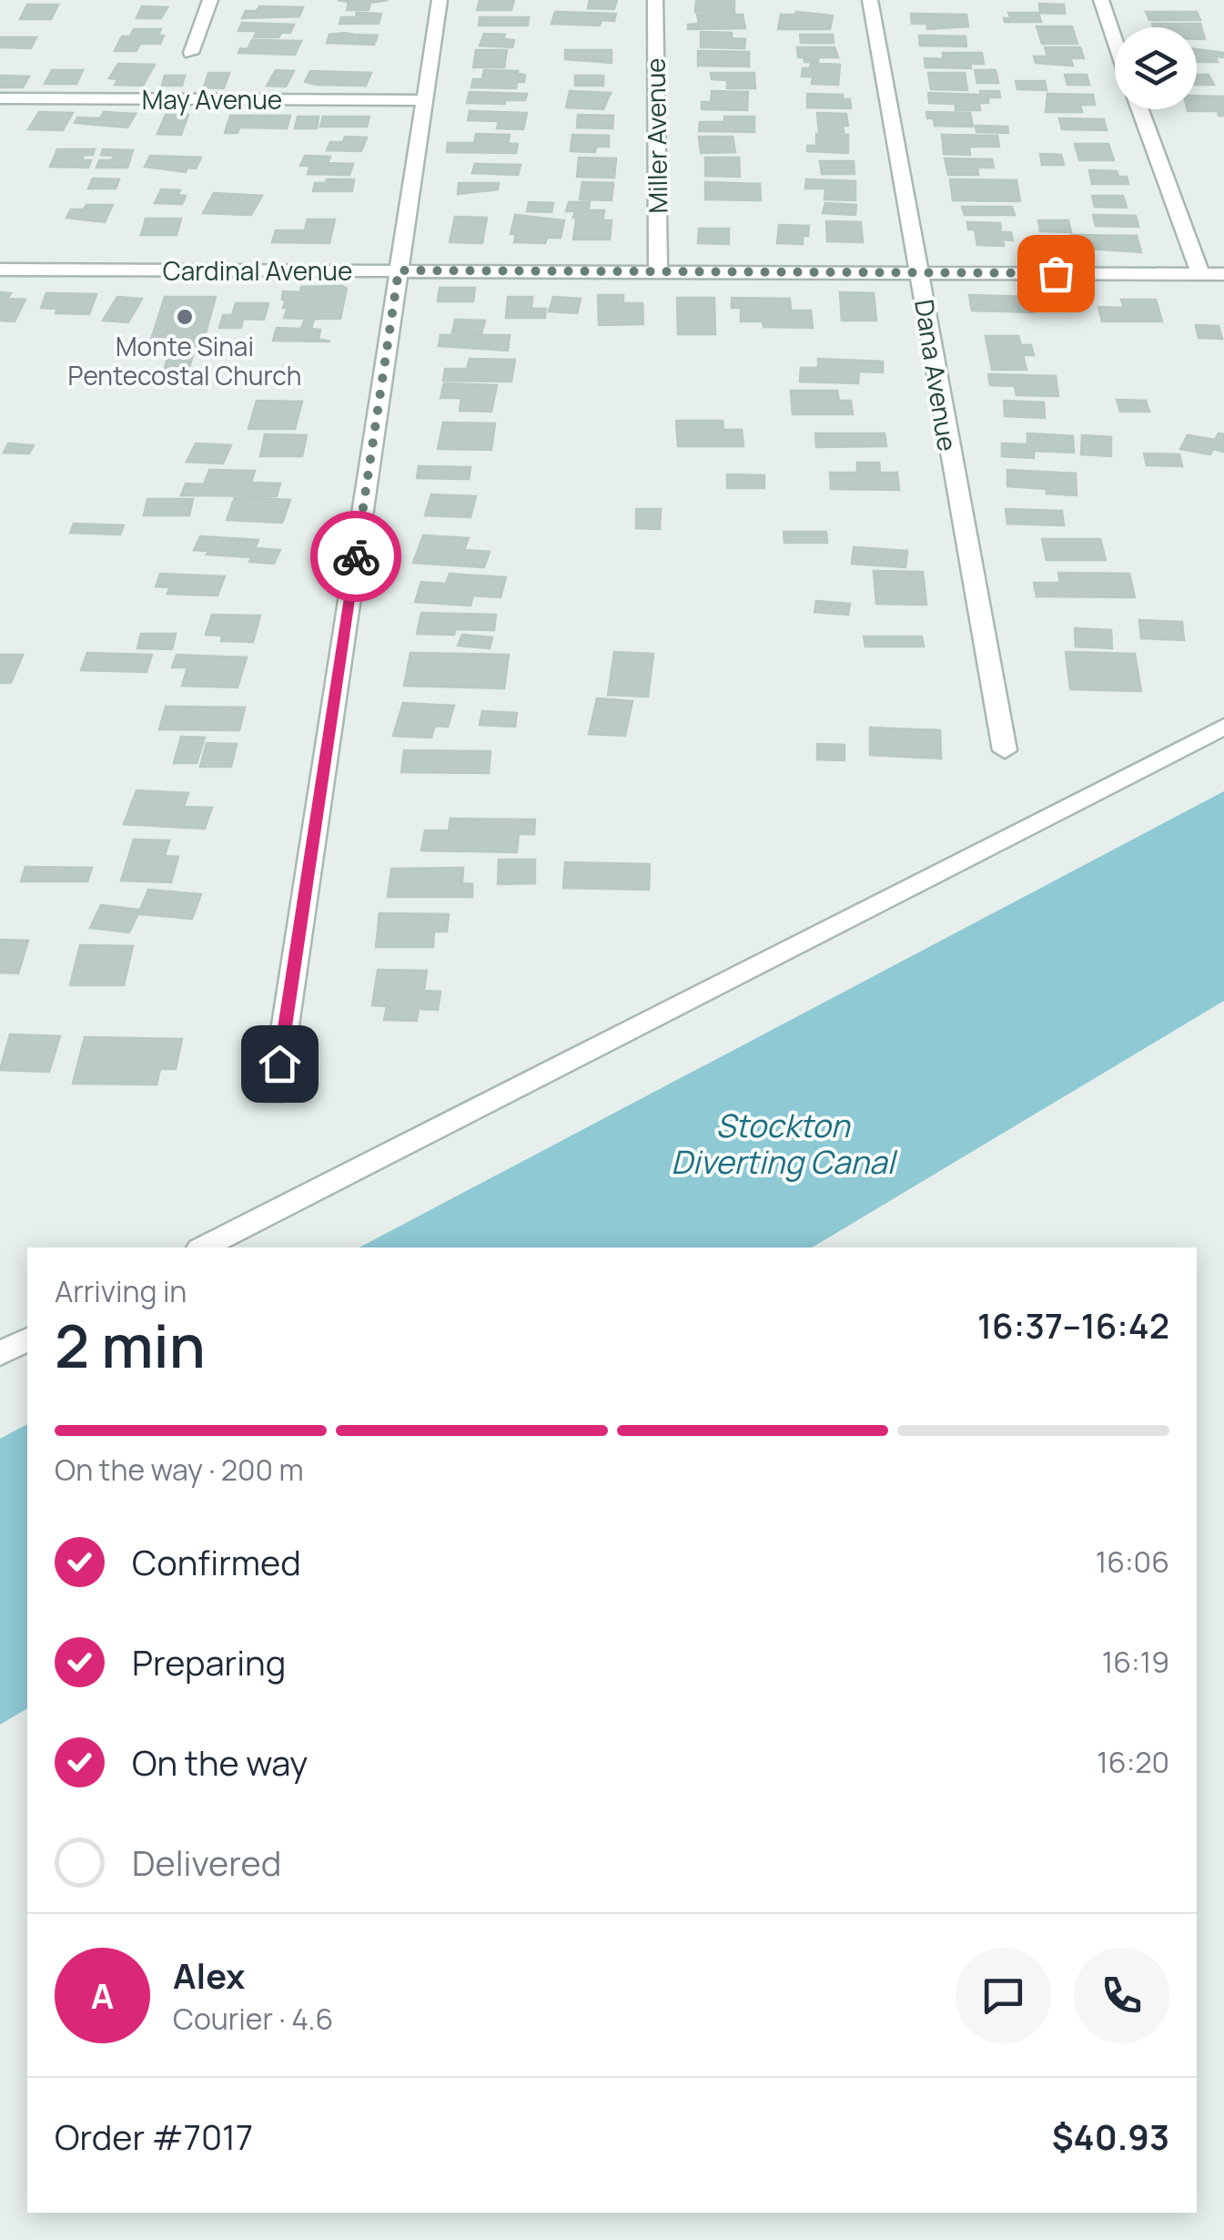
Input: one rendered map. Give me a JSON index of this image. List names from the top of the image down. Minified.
{"streets":{"street":["May Avenue","Miller Avenue","Cardinal Avenue","Dana Avenue"]},"crossings":[["Miller Avenue","Cardinal Avenue"],["Cardinal Avenue","Dana Avenue"]],"water":["Stockton Diverting Canal"],"places":["Monte Sinai Pentecostal Church"],"page":{"heading":["2 min","Arriving in","16:37–16:42"],"panel":["Alex","Courier · 4.6","Order #7017","$40.93"],"bar":"On the way · 200 m","list":[["Confirmed","16:06"],["Preparing","16:19"],["On the way","16:20"],"Delivered"],"round":"A"}}
